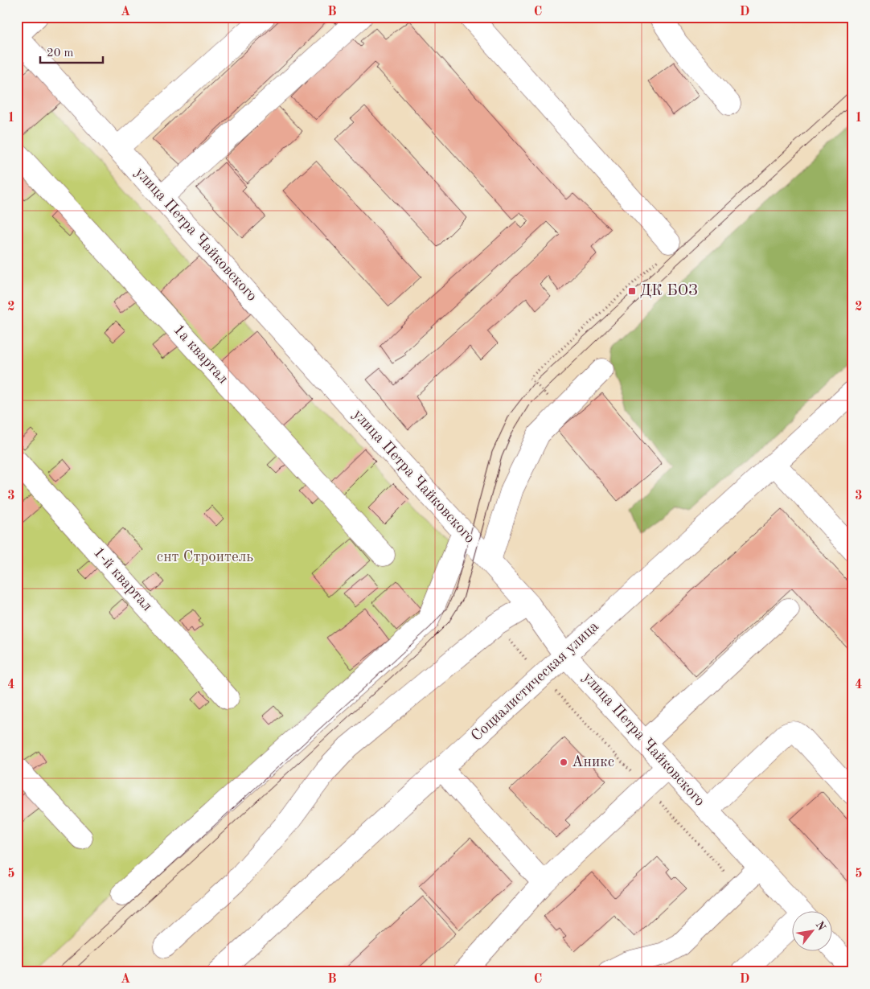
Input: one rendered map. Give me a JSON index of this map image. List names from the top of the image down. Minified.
{"streets":{"street":["улица Петра Чайковского","1а квартал","1-й квартал","Социалистическая улица"]},"crossings":[["улица Петра Чайковского","Социалистическая улица"]],"parks":["снт Строитель"],"places":{"transit":["ДК БОЗ"],"other":["Аникс"]},"scale_bar":"20 m","north":"top right","grid":{"columns":["A","B","C","D"],"rows":["1","2","3","4","5"]}}
